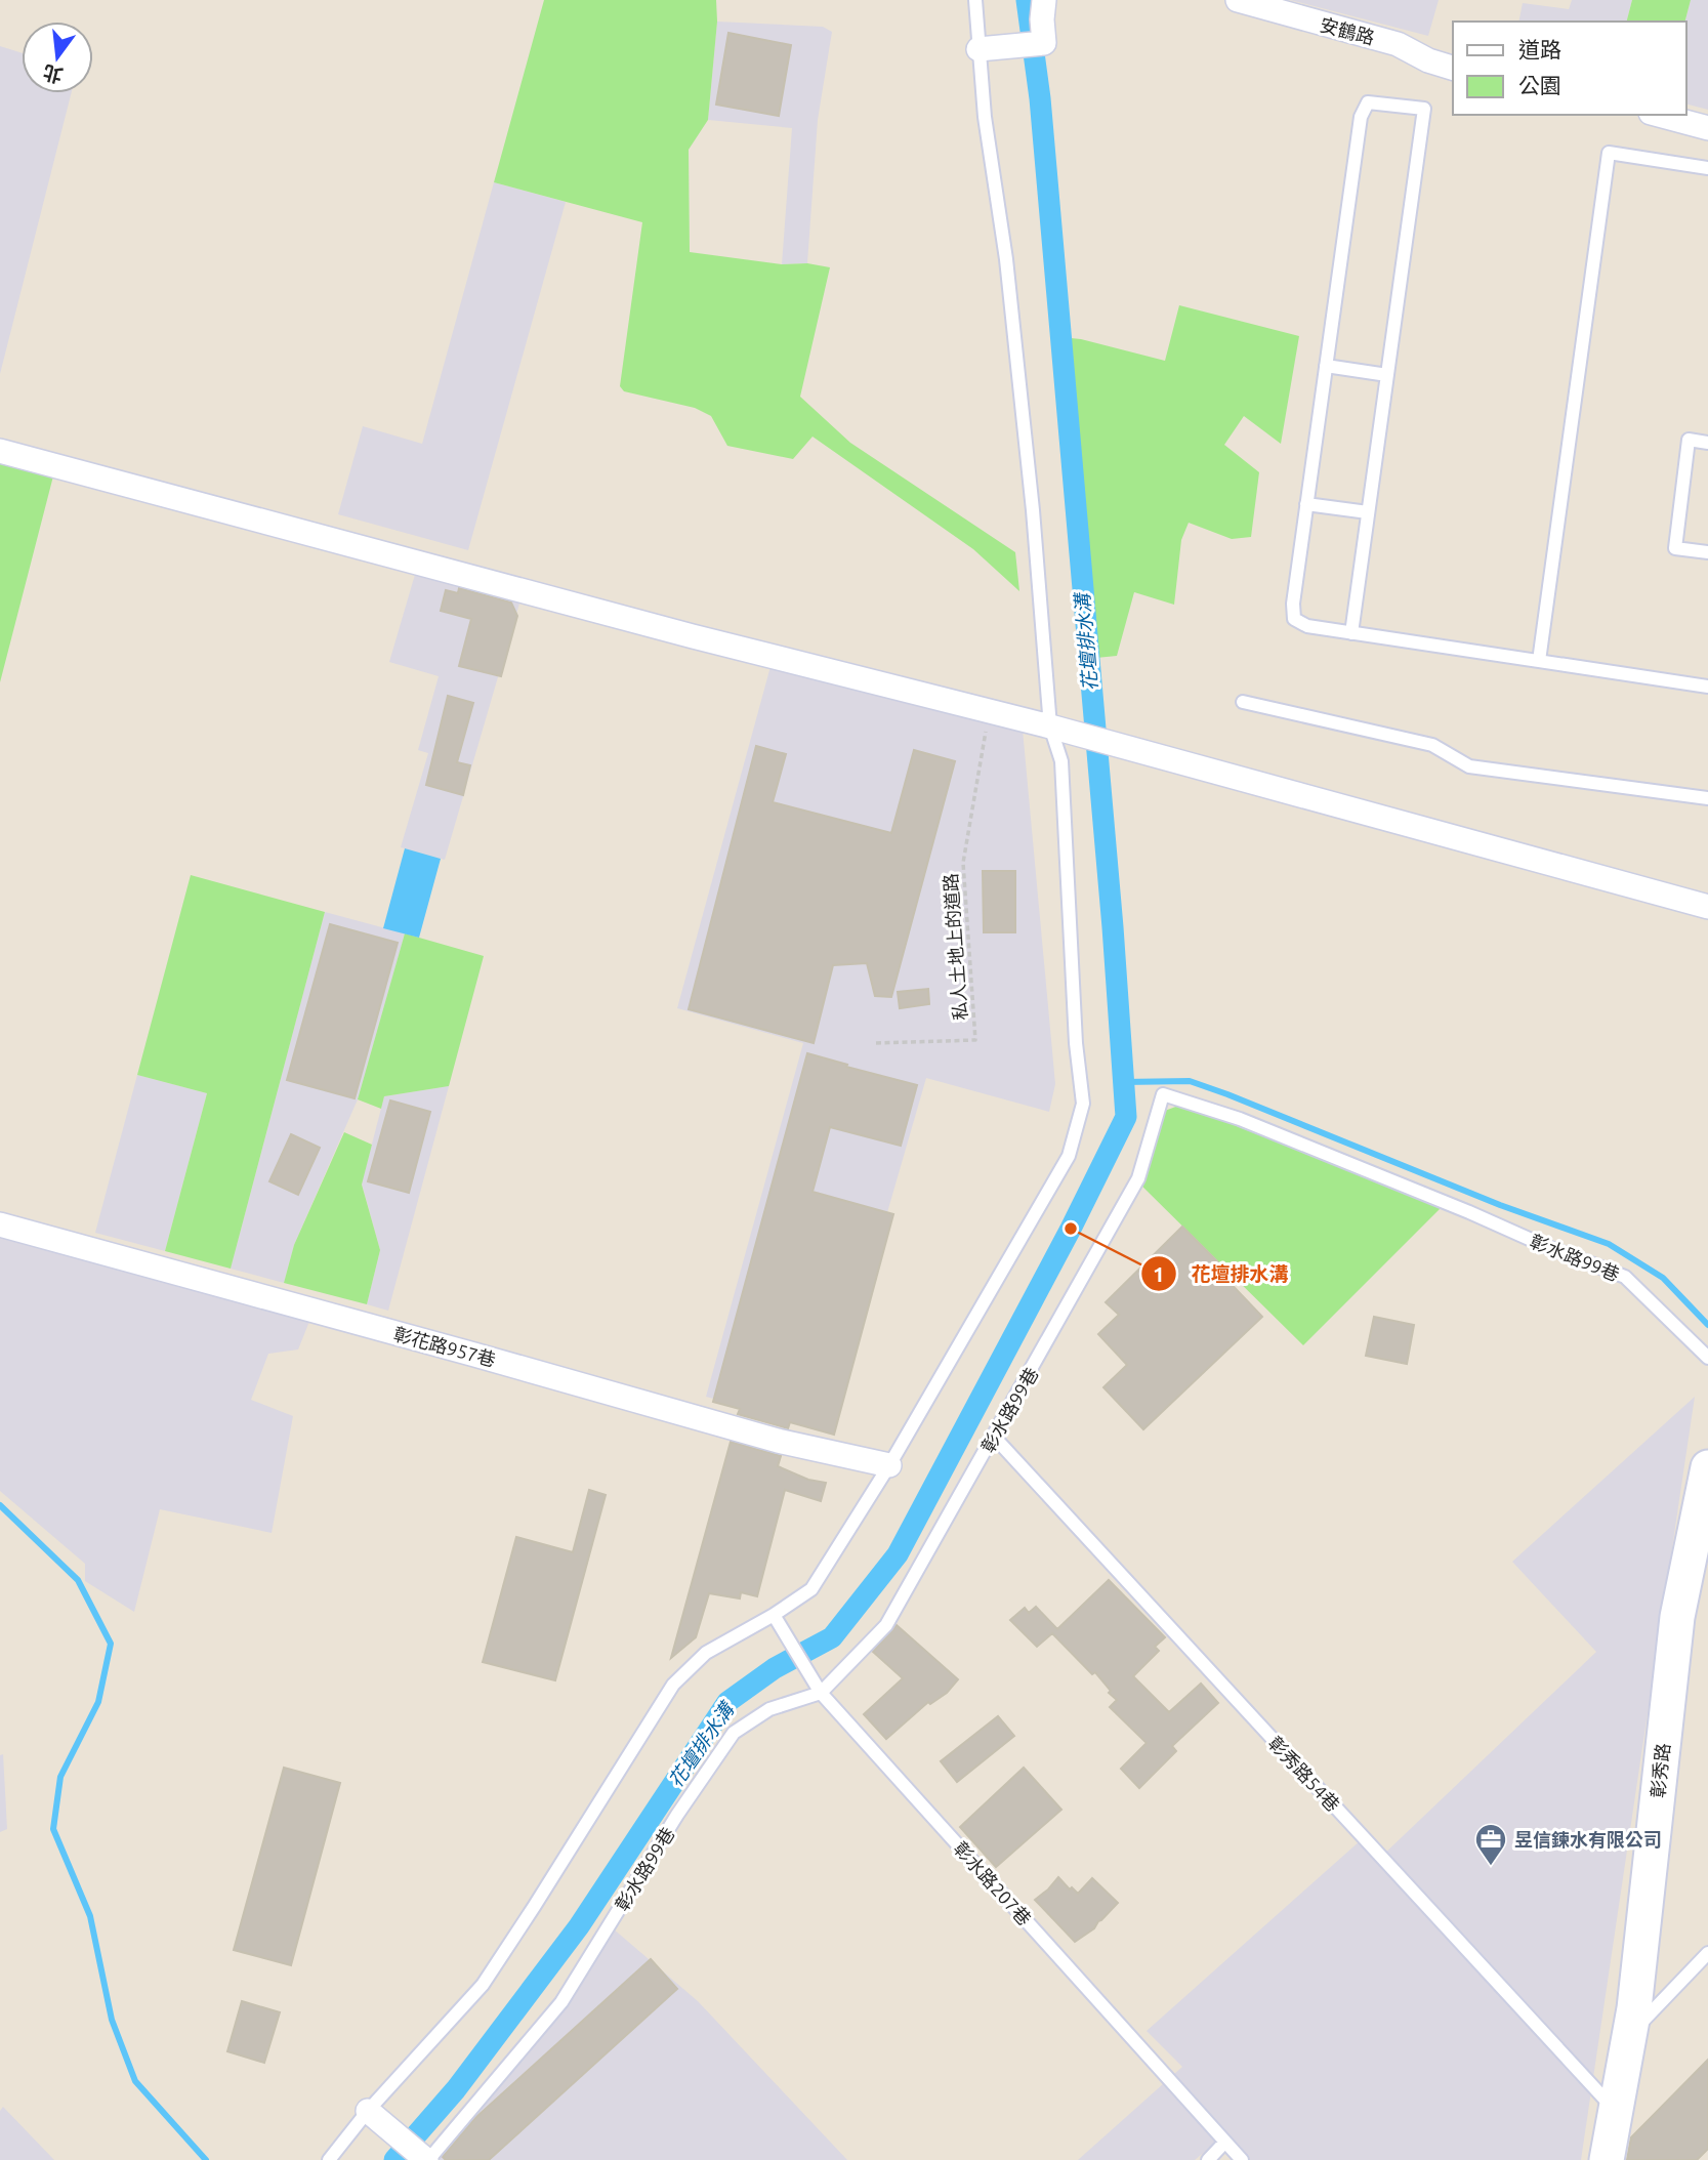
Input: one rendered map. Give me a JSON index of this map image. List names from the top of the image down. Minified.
{"streets":{"street":["安鶴路","彰花路957巷","彰秀路"],"lane":["彰水路99巷","彰秀路54巷","彰水路207巷"],"path":["私人土地上的道路"]},"crossings":[["彰水路99巷","彰秀路54巷"],["彰水路99巷","彰水路207巷"],["彰秀路","彰秀路54巷"]],"water":["花壇排水溝"],"places":{"other":["花壇排水溝"],"office":["昱信鍊水有限公司"]},"legend":["道路","公園"],"north":"bottom"}
